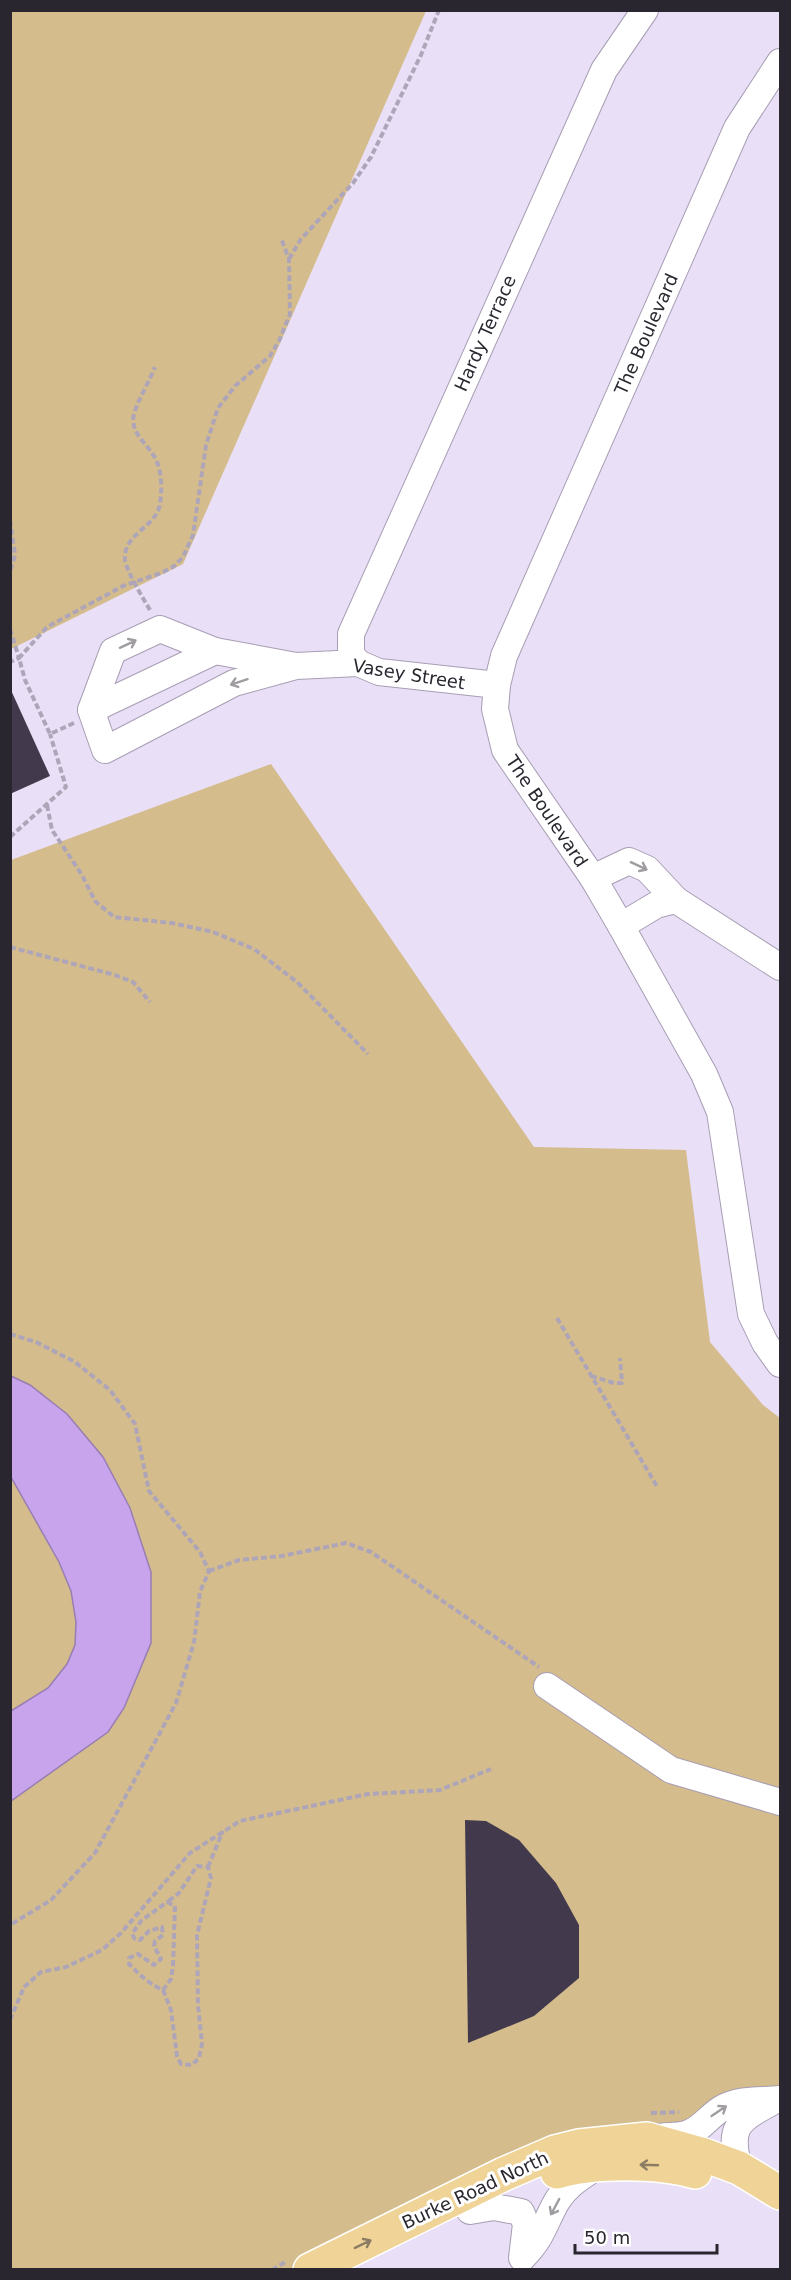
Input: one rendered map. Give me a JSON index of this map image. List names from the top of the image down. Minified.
{"streets":{"main road":["Burke Road North"],"street":["Hardy Terrace","The Boulevard","Vasey Street"]},"crossings":[["Hardy Terrace","Vasey Street"],["The Boulevard","Vasey Street"]],"scale_bar":"50 m"}
